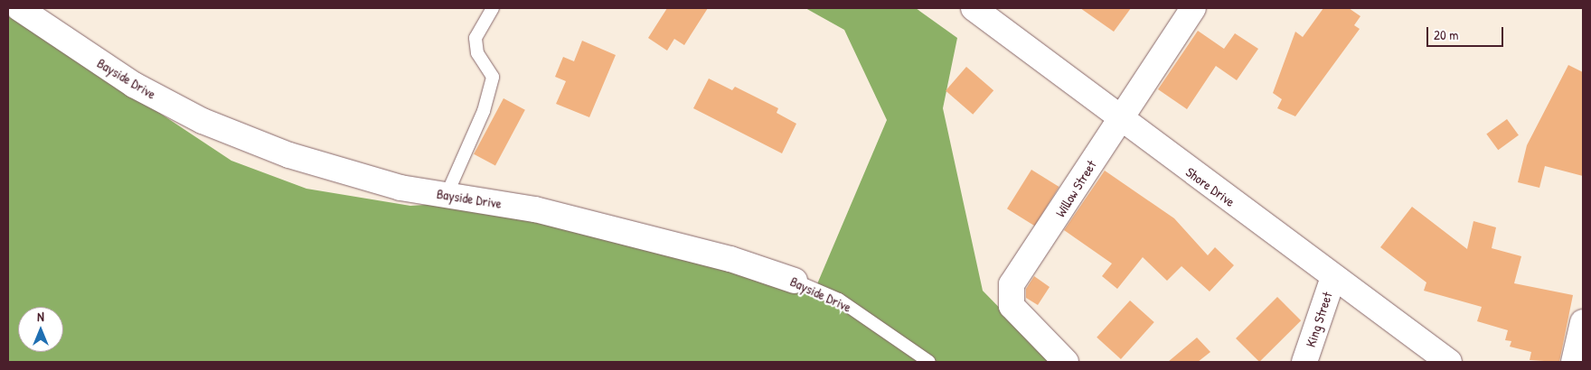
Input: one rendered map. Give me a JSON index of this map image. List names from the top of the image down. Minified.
{"streets":{"street":["Bayside Drive","Shore Drive","Willow Street","King Street"]},"crossings":[["Shore Drive","Willow Street"],["Shore Drive","King Street"]],"scale_bar":"20 m","north":"top"}
